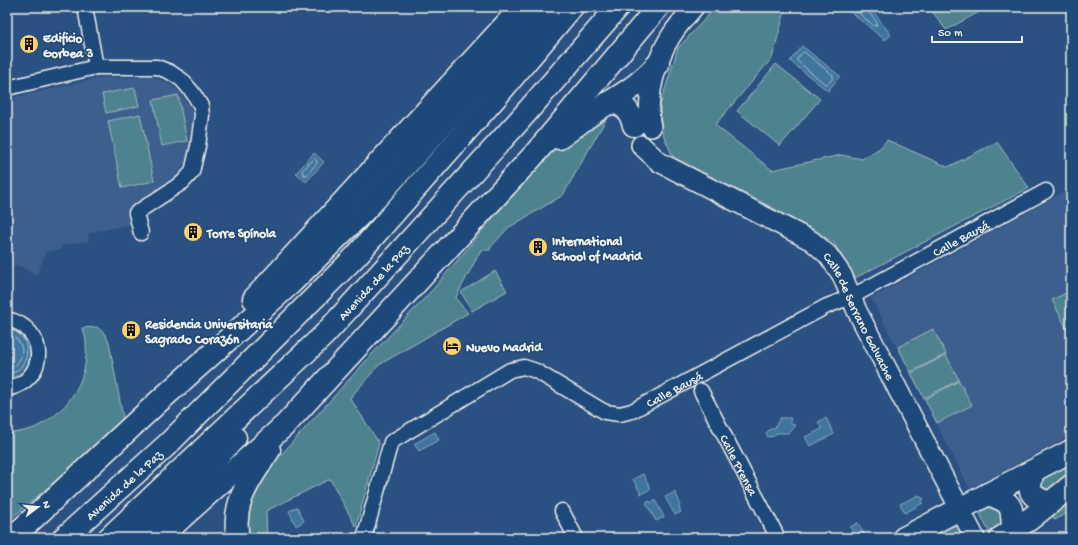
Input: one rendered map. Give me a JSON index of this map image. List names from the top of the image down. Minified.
{"streets":{"main road":["Avenida de la Paz"],"street":["Calle Bausá","Calle de Serrano Galvache","Calle Prensa"]},"crossings":[["Calle Bausá","Calle de Serrano Galvache"]],"places":{"building":["Edificio Gorbea 3","Torre Spínola","International School of Madrid","Residencia Universitaria Sagrado Corazón"],"hotel":["Nuevo Madrid"]},"scale_bar":"50 m","north":"right"}
